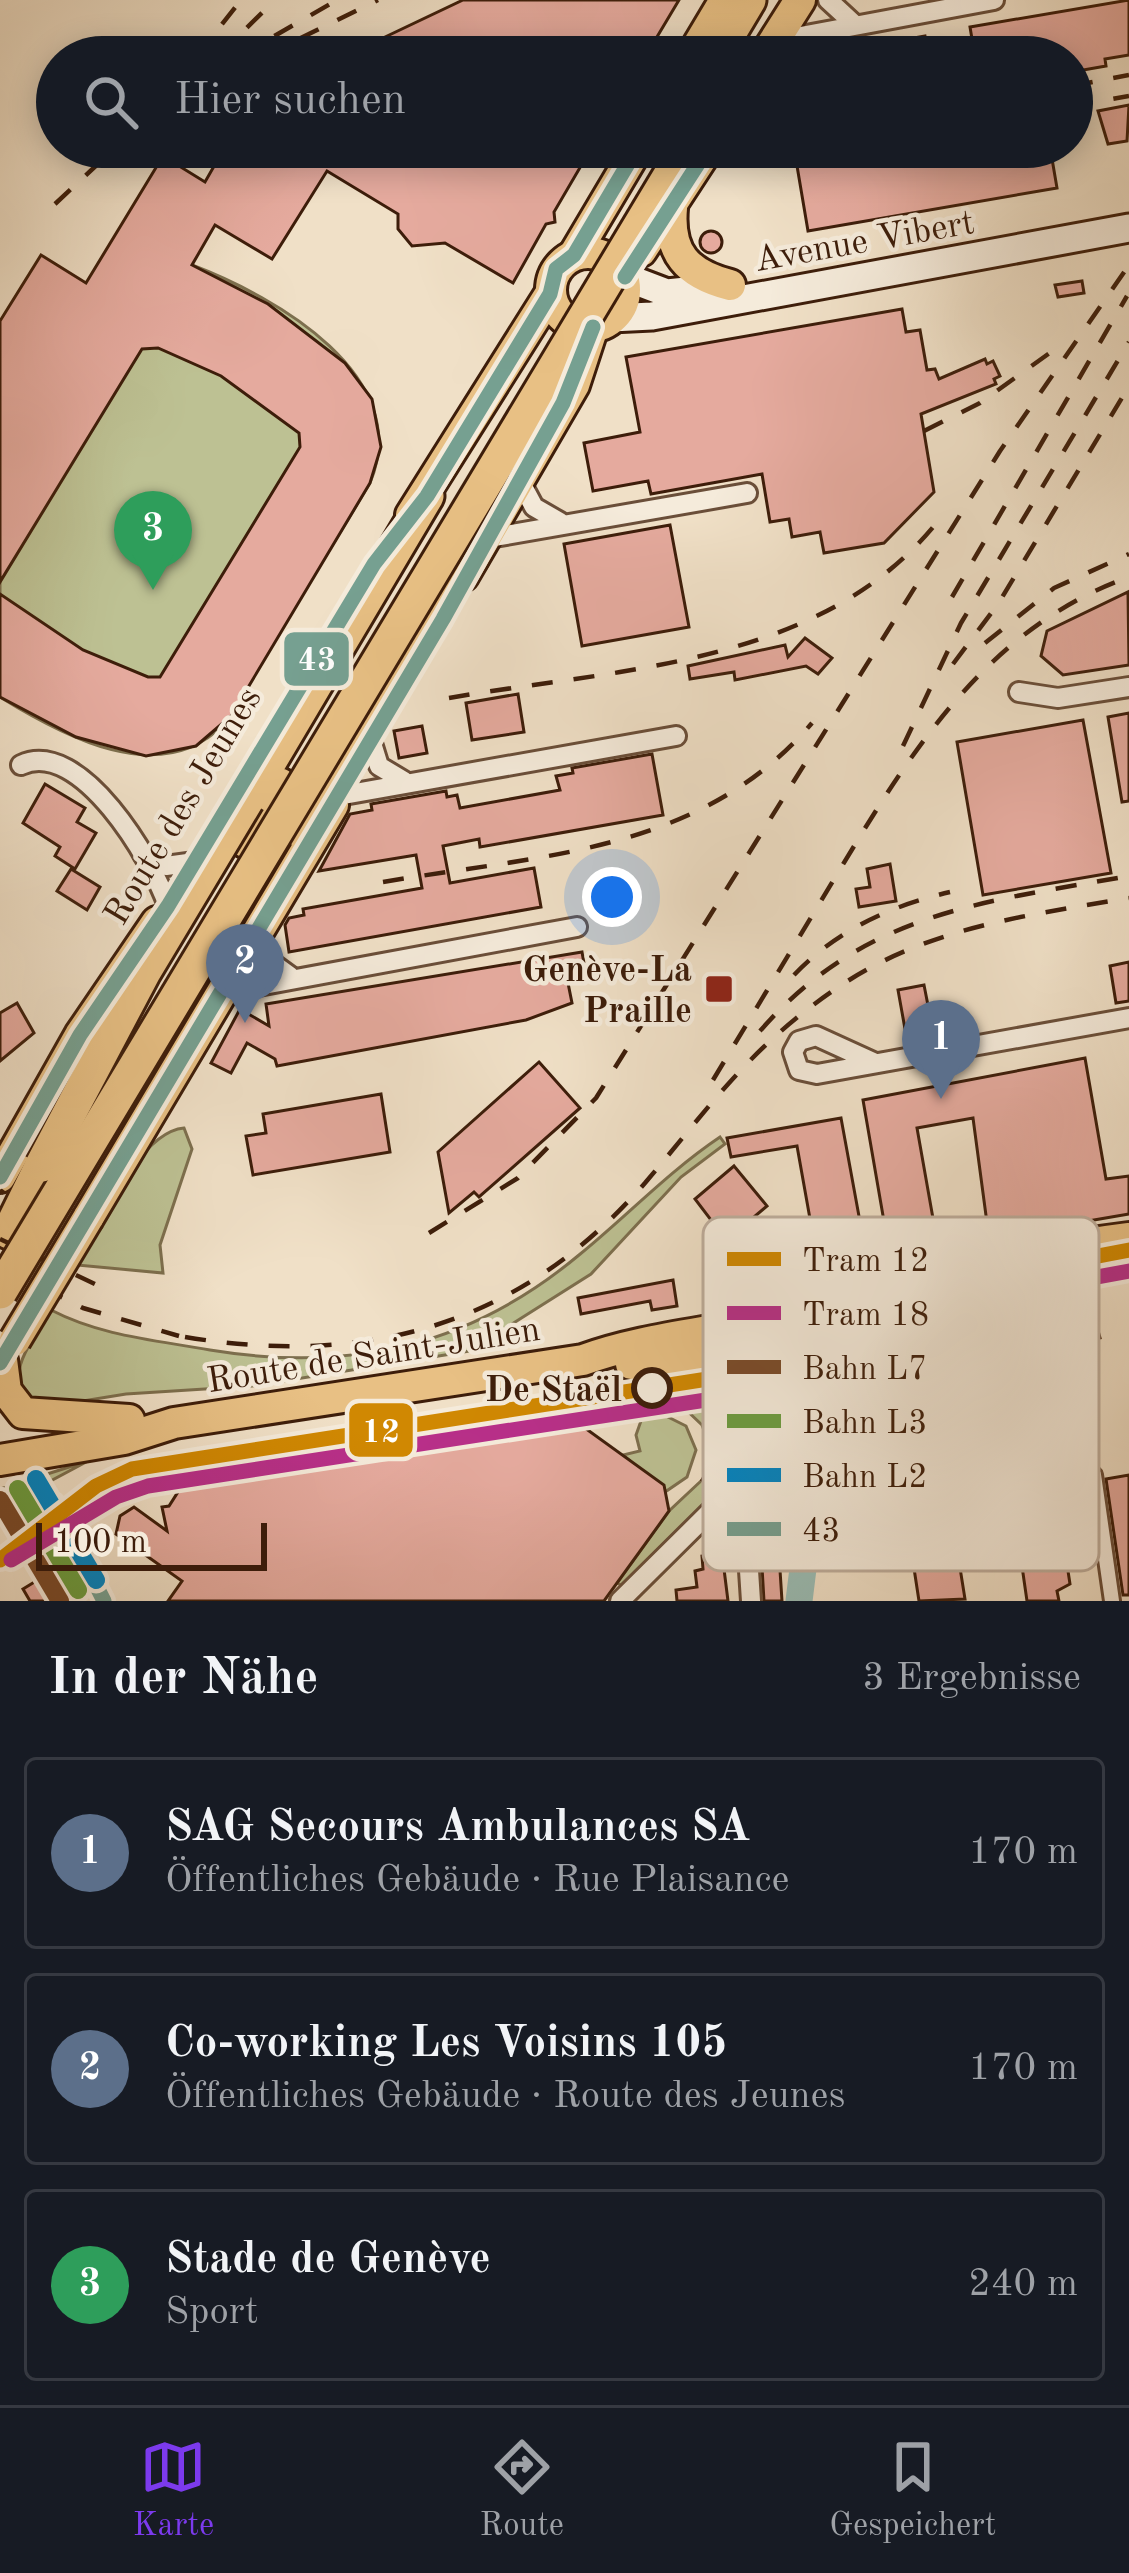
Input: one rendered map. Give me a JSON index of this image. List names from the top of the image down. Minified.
{"streets":{"main road":["Avenue Vibert","Route des Jeunes","Route de Saint-Julien"]},"crossings":[["Avenue Vibert","Route des Jeunes"]],"places":{"transit":["Genève-La Praille"],"other":["De Staël"]},"lines":["transit line 43","tram line 12","tram line 18","rail line L2","rail line L3","rail line L7"],"legend":["Tram 12","Tram 18","Bahn L7","Bahn L3","Bahn L2","43"],"scale_bar":"100 m","page":{"search":"Hier suchen","pins":["3","2","1"],"scale":"100 m","heading":["In der Nähe","3 Ergebnisse"],"list":[{"mark":"1","name":"SAG Secours Ambulances SA","note":"Öffentliches Gebäude · Rue Plaisance","value":"170 m"},{"mark":"2","name":"Co-working Les Voisins 105","note":"Öffentliches Gebäude · Route des Jeunes","value":"170 m"},{"mark":"3","name":"Stade de Genève","note":"Sport","value":"240 m"}],"nav":["Karte","Route","Gespeichert"]}}
